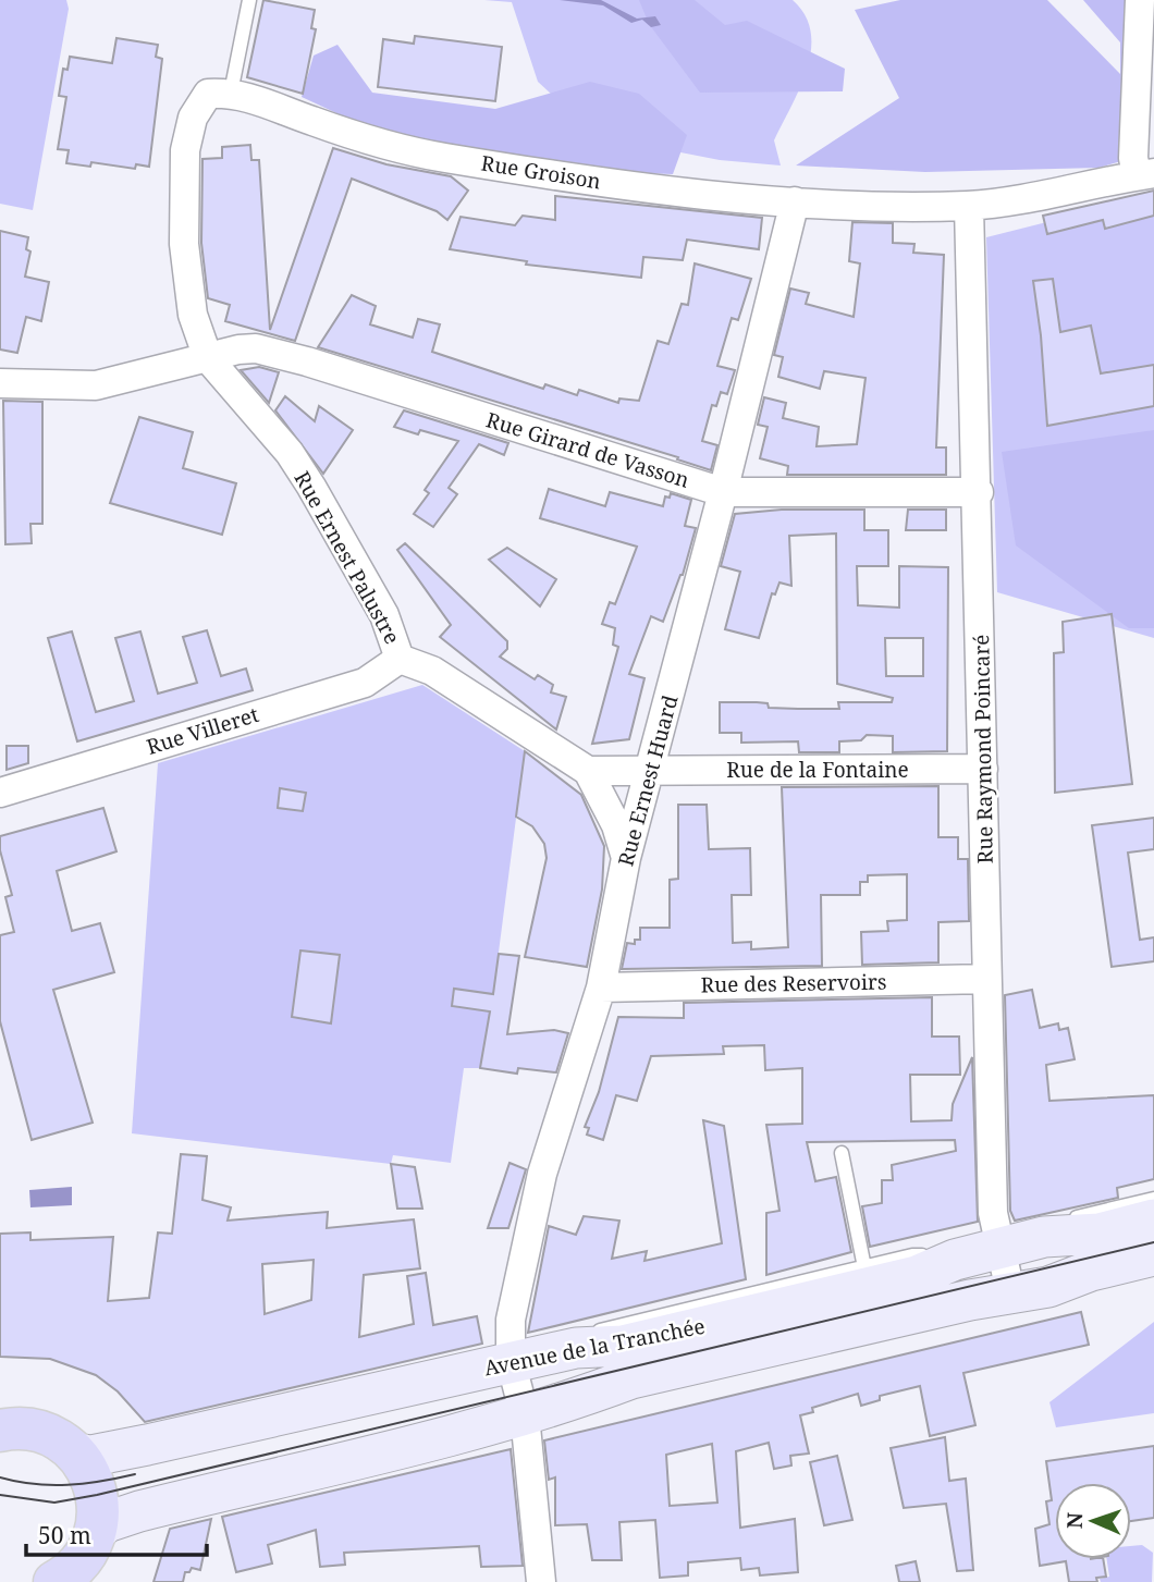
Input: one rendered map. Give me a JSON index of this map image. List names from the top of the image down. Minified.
{"streets":{"main road":["Avenue de la Tranchée"],"street":["Rue Groison","Rue Girard de Vasson","Rue Ernest Palustre","Rue Villeret","Rue Raymond Poincaré","Rue de la Fontaine","Rue Ernest Huard","Rue des Reservoirs"]},"crossings":[["Rue Groison","Rue Raymond Poincaré"],["Rue Groison","Rue Ernest Huard"],["Rue Girard de Vasson","Rue Ernest Palustre"],["Rue Girard de Vasson","Rue Raymond Poincaré"],["Rue Girard de Vasson","Rue Ernest Huard"],["Rue Ernest Palustre","Rue Villeret"],["Rue Ernest Palustre","Rue Ernest Huard"],["Rue Raymond Poincaré","Rue de la Fontaine"],["Rue Raymond Poincaré","Rue des Reservoirs"],["Rue Raymond Poincaré","Avenue de la Tranchée"],["Rue de la Fontaine","Rue Ernest Huard"],["Rue Ernest Huard","Rue des Reservoirs"],["Rue Ernest Huard","Avenue de la Tranchée"]],"scale_bar":"50 m","north":"left"}
